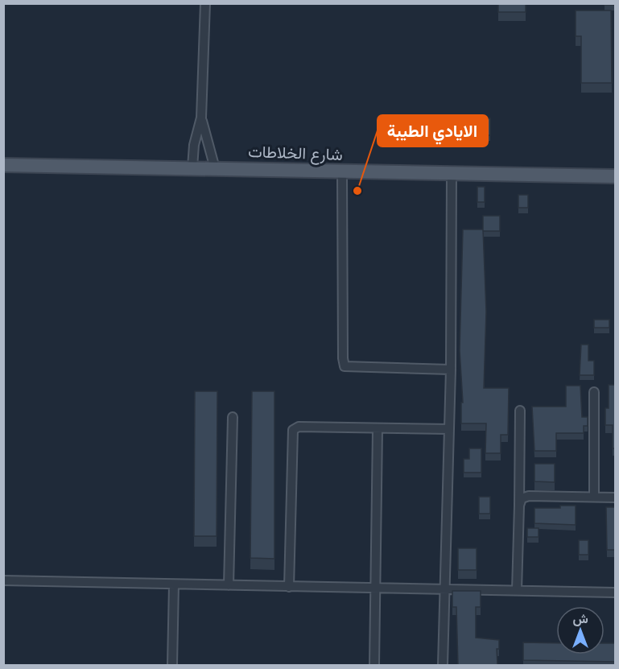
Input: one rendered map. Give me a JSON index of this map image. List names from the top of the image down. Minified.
{"streets":{"main road":["شارع الخلاطات"]},"places":["الايادي الطيبة"],"north":"top"}
